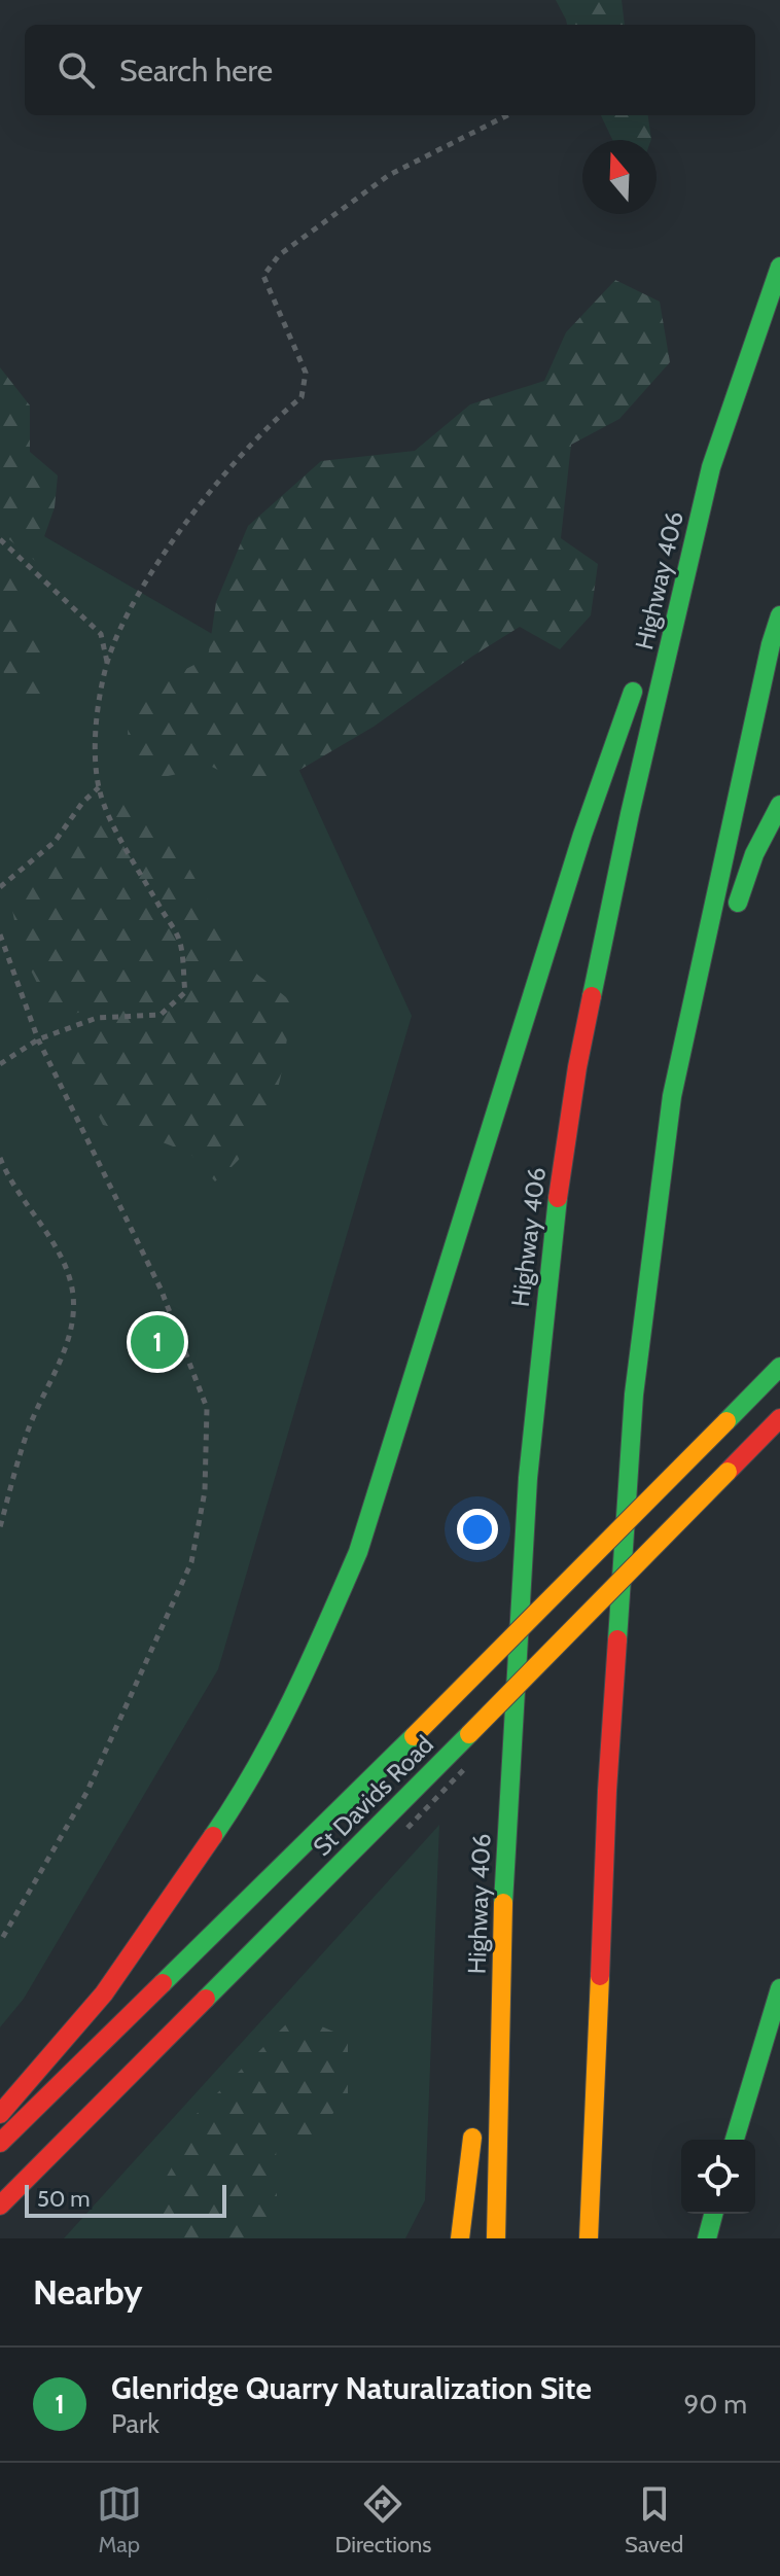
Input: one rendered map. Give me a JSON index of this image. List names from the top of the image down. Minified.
{"streets":{"main road":["Highway 406","St Davids Road"]},"scale_bar":"50 m","north":"top","page":{"search":"Search here","pins":"1","scale":"50 m","heading":"Nearby","list":[{"mark":"1","name":"Glenridge Quarry Naturalization Site","note":"Park","value":"90 m"}],"nav":["Map","Directions","Saved"]}}
